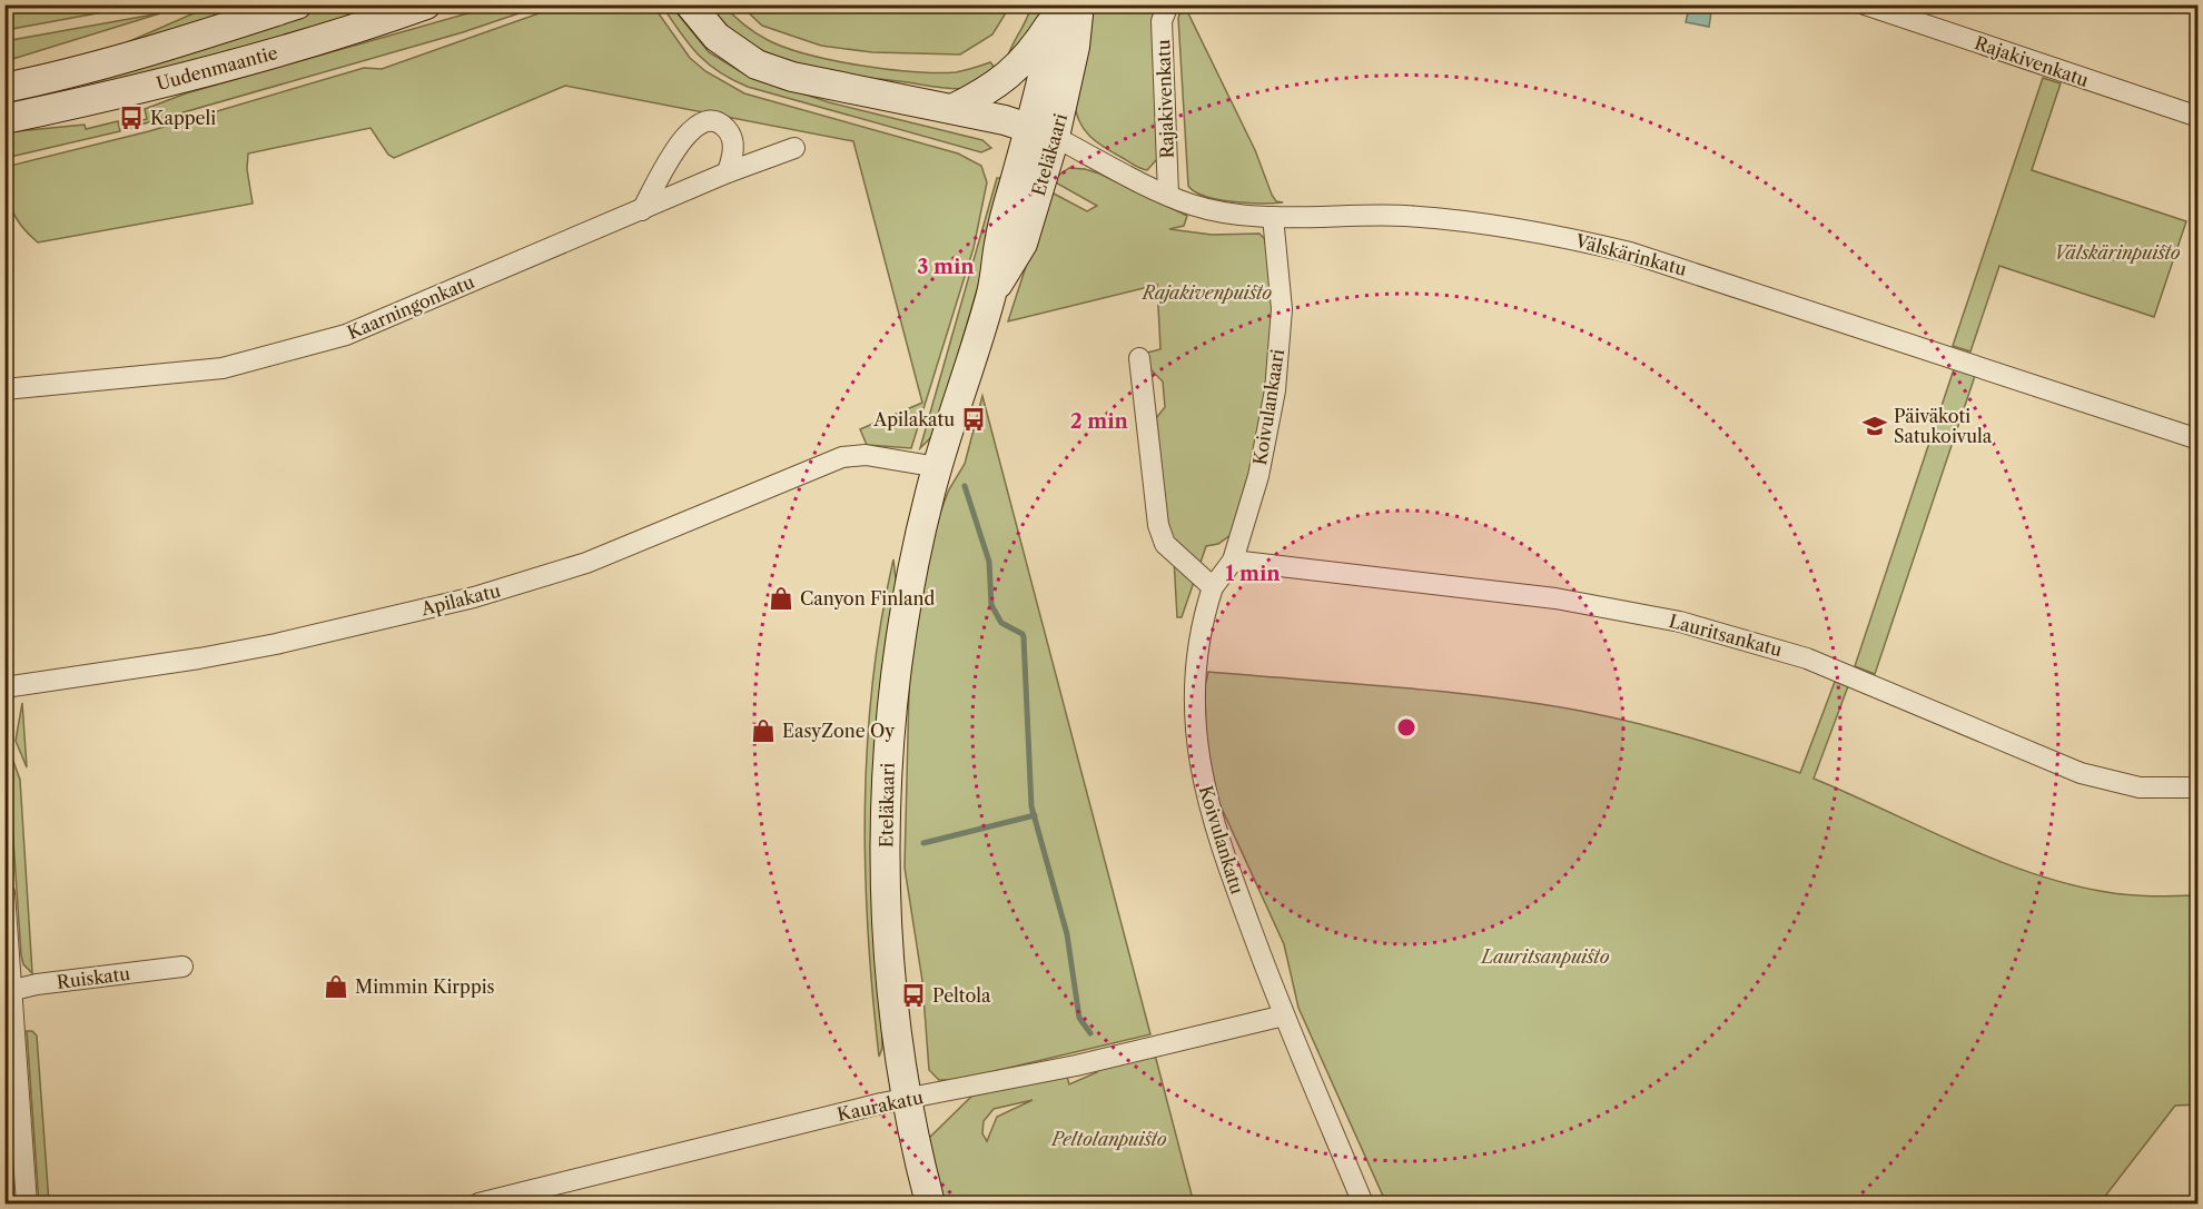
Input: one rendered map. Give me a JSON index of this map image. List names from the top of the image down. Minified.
{"streets":{"main road":["Uudenmaantie","Eteläkaari"],"street":["Rajakivenkatu","Välskärinkatu","Kaarningonkatu","Koivulankaari","Apilakatu","Lauritsankatu","Koivulankatu","Ruiskatu","Kaurakatu"]},"crossings":[["Rajakivenkatu","Välskärinkatu"],["Eteläkaari","Välskärinkatu"],["Eteläkaari","Apilakatu"],["Eteläkaari","Kaurakatu"],["Välskärinkatu","Koivulankaari"],["Koivulankaari","Lauritsankatu"],["Koivulankaari","Koivulankatu"],["Koivulankatu","Kaurakatu"]],"parks":["Välskärinpuisto","Rajakivenpuisto","Lauritsanpuisto","Peltolanpuisto"],"places":{"bus stop":["Kappeli","Apilakatu","Peltola"],"school or university":["Päiväkoti Satukoivula"],"shop":["Canyon Finland","EasyZone Oy","Mimmin Kirppis"]},"rings":["3 min","2 min","1 min"]}
